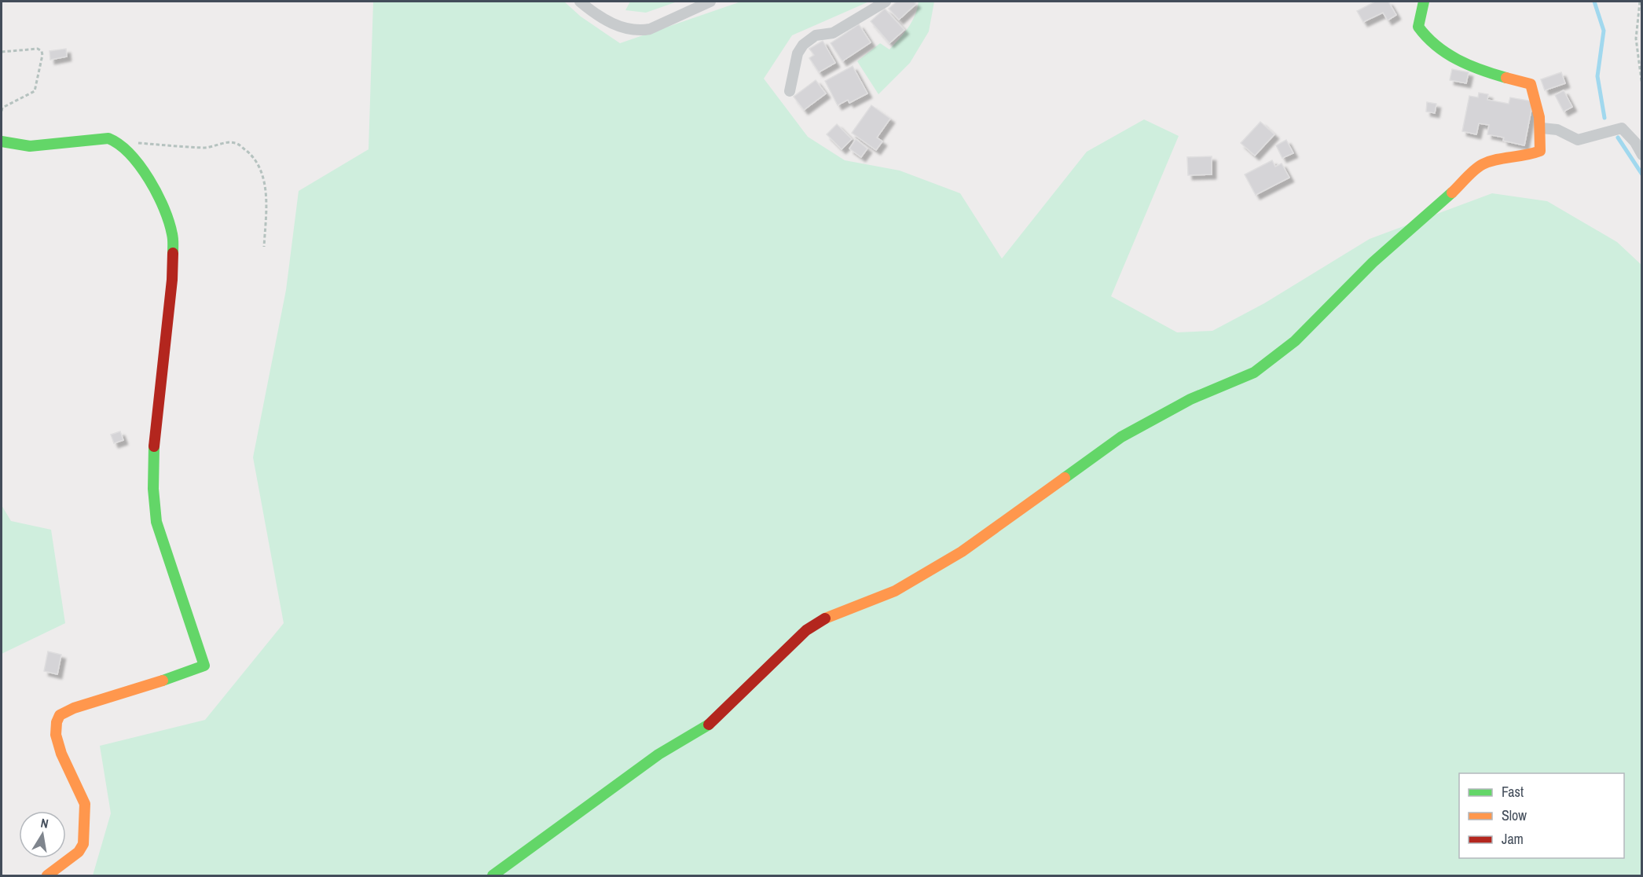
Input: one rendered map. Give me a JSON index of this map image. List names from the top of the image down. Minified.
{"legend":["Fast","Slow","Jam"],"north":"top"}
